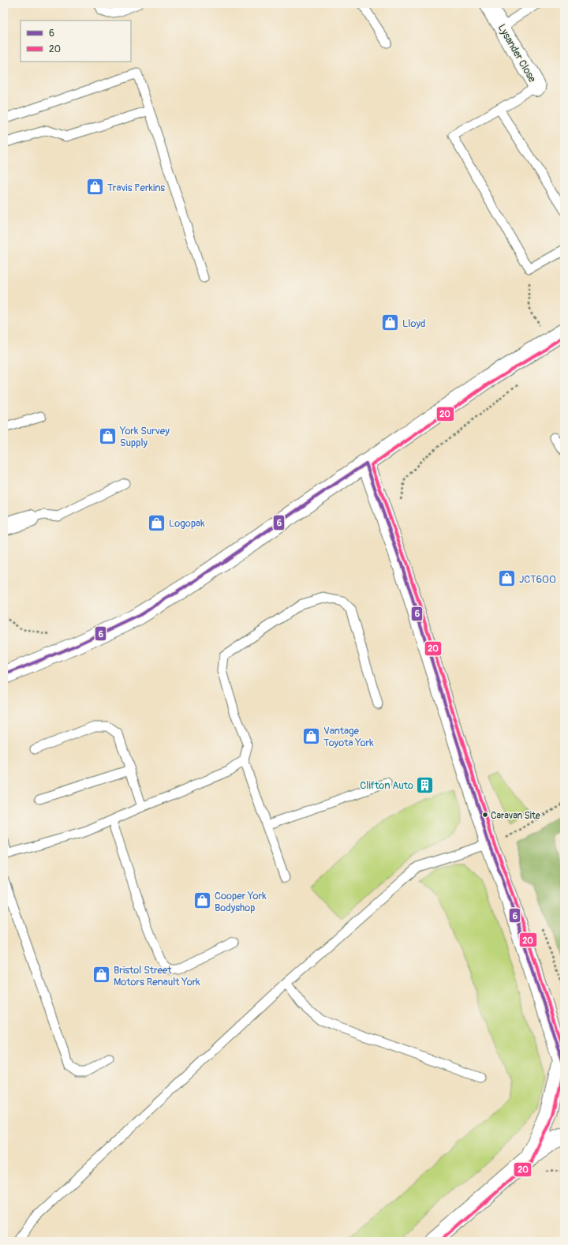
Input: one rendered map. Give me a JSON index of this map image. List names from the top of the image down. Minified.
{"streets":{"street":["Lysander Close"]},"places":{"shop":["Travis Perkins","Lloyd","York Survey Supply","Logopak","JCT600","Vantage Toyota York","Cooper York Bodyshop","Bristol Street Motors Renault York"],"building":["Clifton Auto"],"other":["Caravan Site"]},"lines":["transit line 20","transit line 6"],"legend":["6","20"]}
